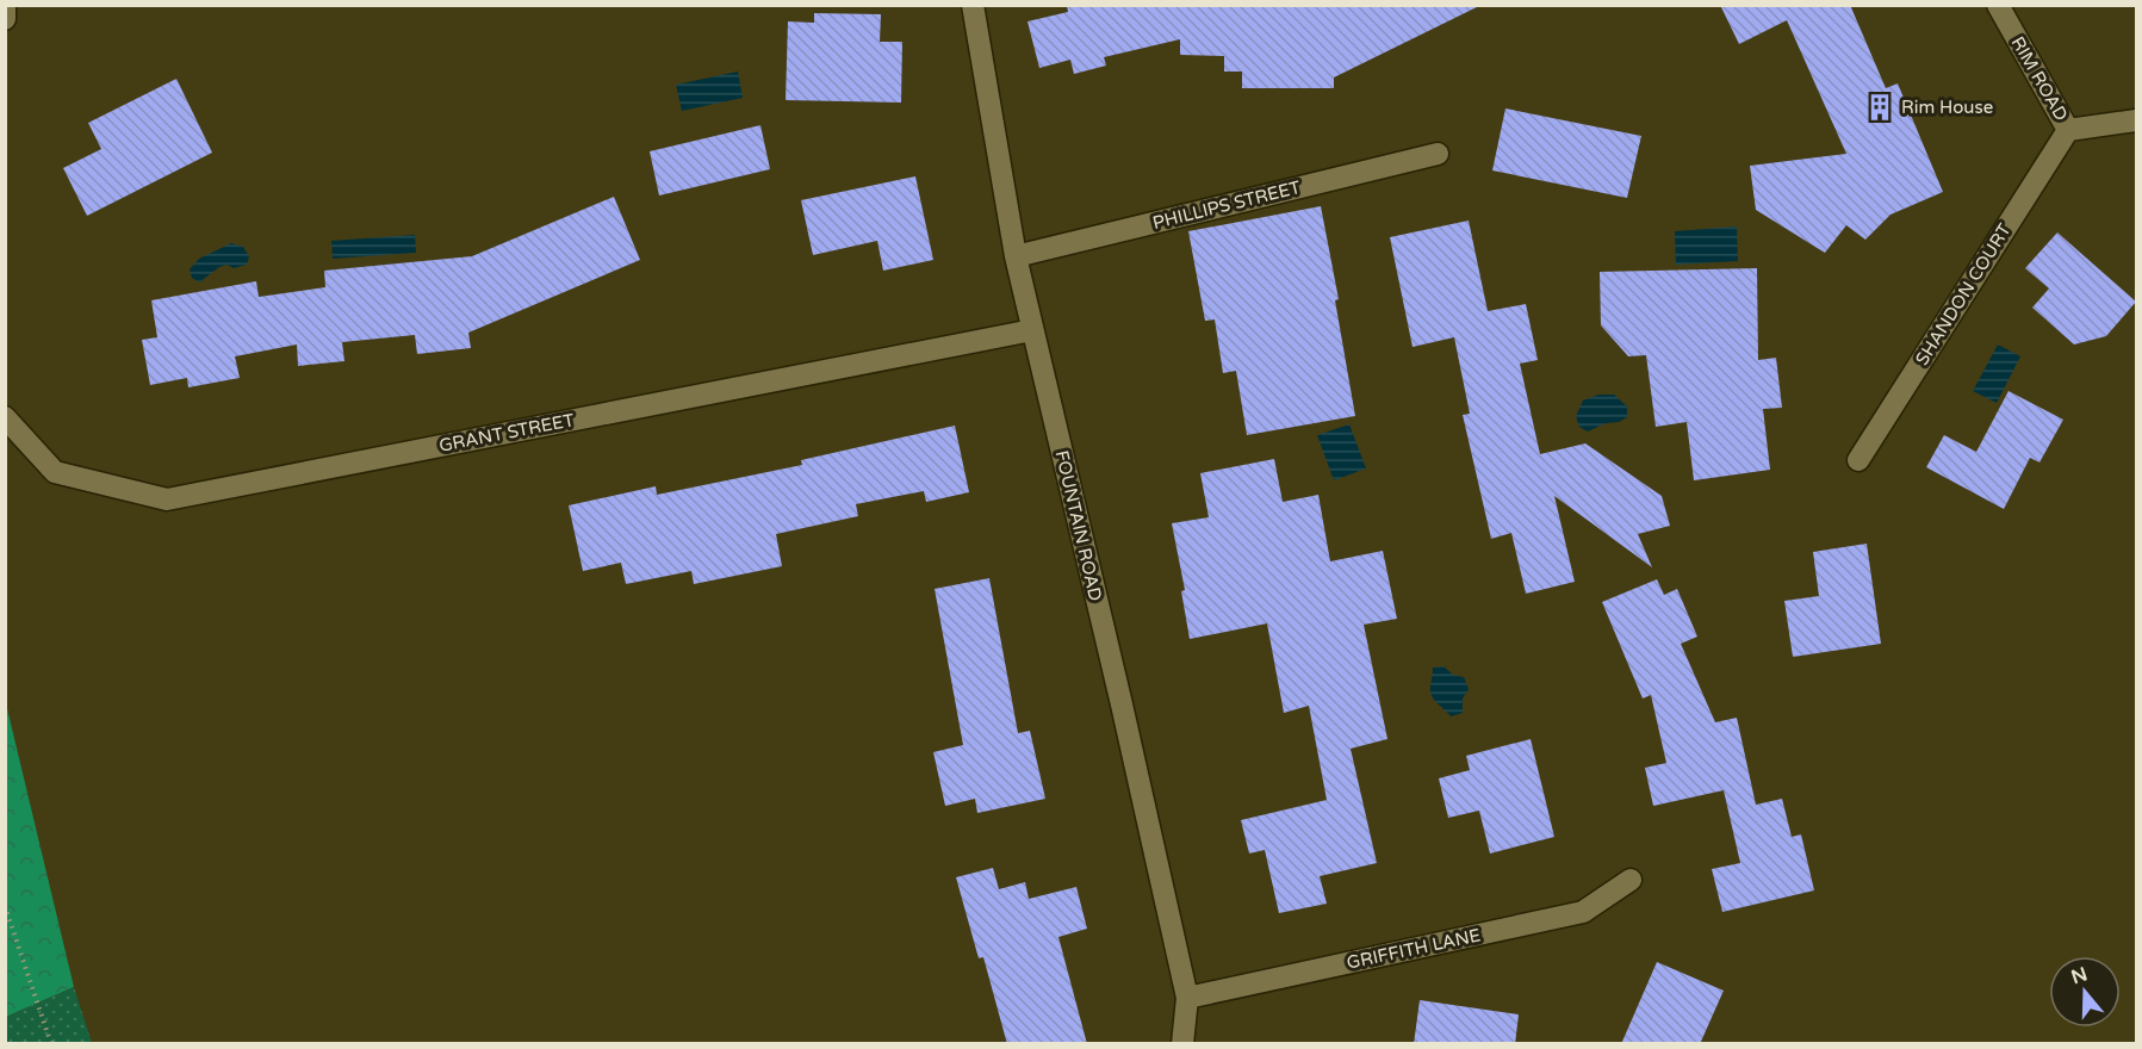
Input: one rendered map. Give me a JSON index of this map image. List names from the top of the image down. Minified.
{"streets":{"street":["RIM ROAD","PHILLIPS STREET","SHANDON COURT","GRANT STREET","FOUNTAIN ROAD","GRIFFITH LANE"]},"crossings":[["RIM ROAD","SHANDON COURT"],["PHILLIPS STREET","FOUNTAIN ROAD"],["GRANT STREET","FOUNTAIN ROAD"],["FOUNTAIN ROAD","GRIFFITH LANE"]],"places":{"building":["Rim House"]},"north":"top"}
